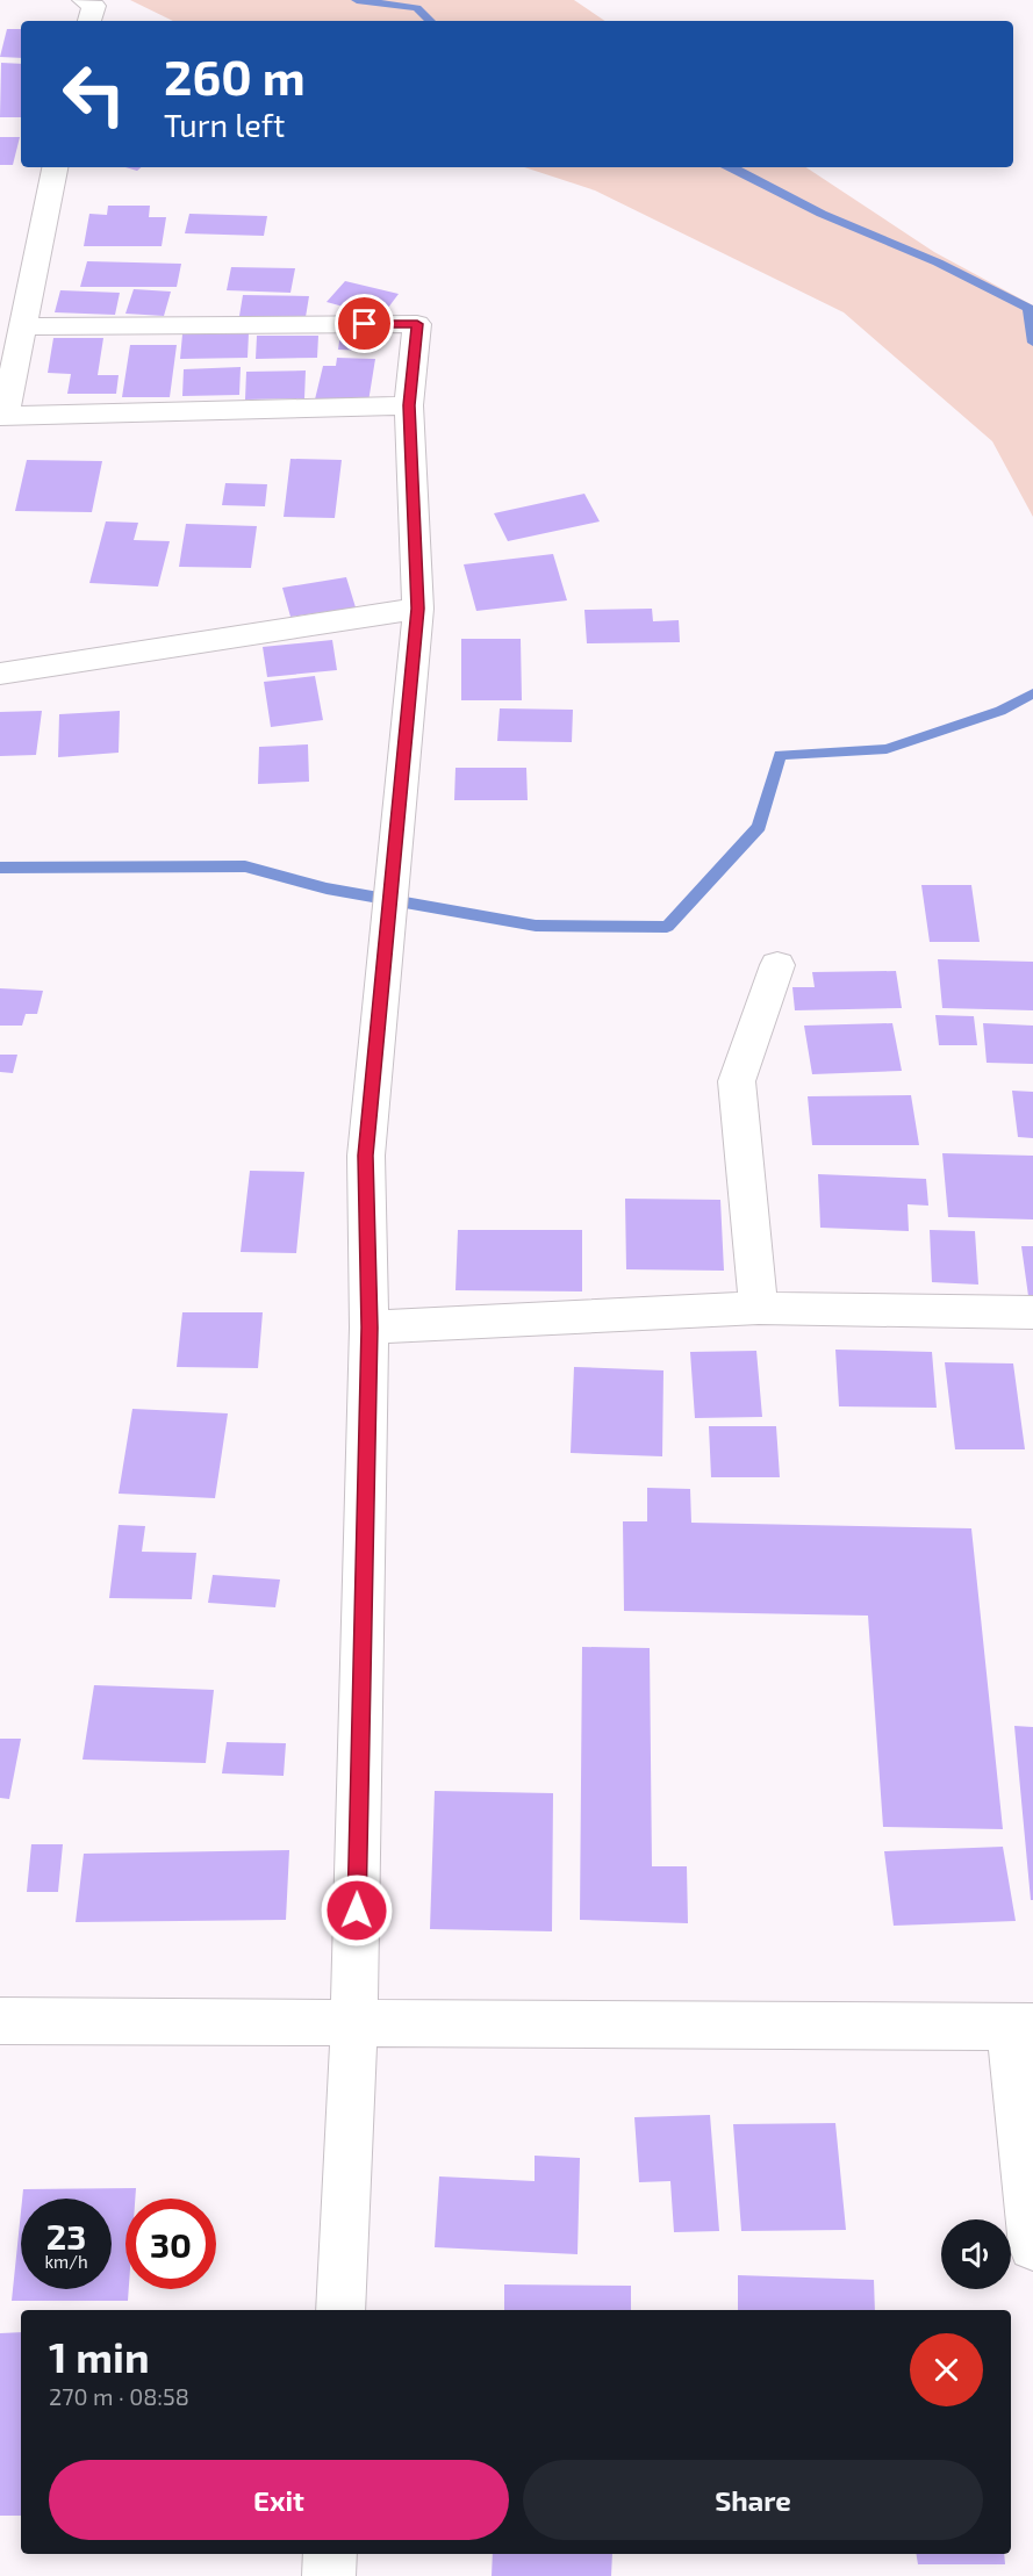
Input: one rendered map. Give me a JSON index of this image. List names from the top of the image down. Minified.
{"page":{"turn":["260 m","Turn left"],"speed":"23 km/h","limit":"30","heading":["1 min","270 m · 08:58"],"buttons":["Exit","Share"]}}
